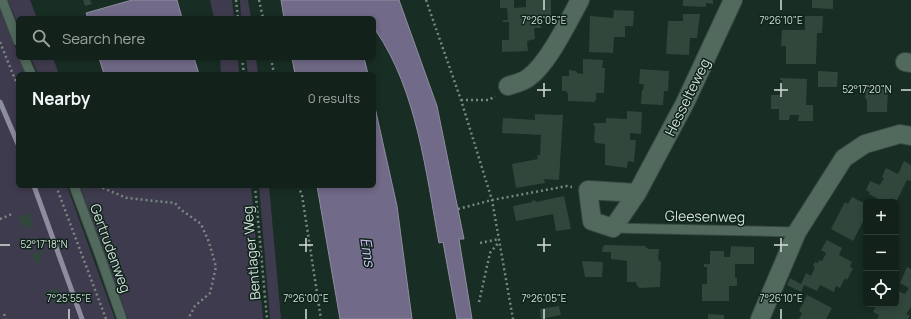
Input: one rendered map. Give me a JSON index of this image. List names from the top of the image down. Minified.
{"streets":{"street":["Hesselteweg"],"lane":["Gleesenweg","Gertrudenweg"],"path":["Bentlager Weg"]},"crossings":[["Hesselteweg","Gleesenweg"]],"water":["Ems"],"page":{"search":"Search here","heading":["Nearby","0 results"],"map_buttons":["+","−"]},"coordinates":["7°26'05\"E","7°26'10\"E","52°17'20\"N","52°17'18\"N","7°25'55\"E","7°26'00\"E"]}
